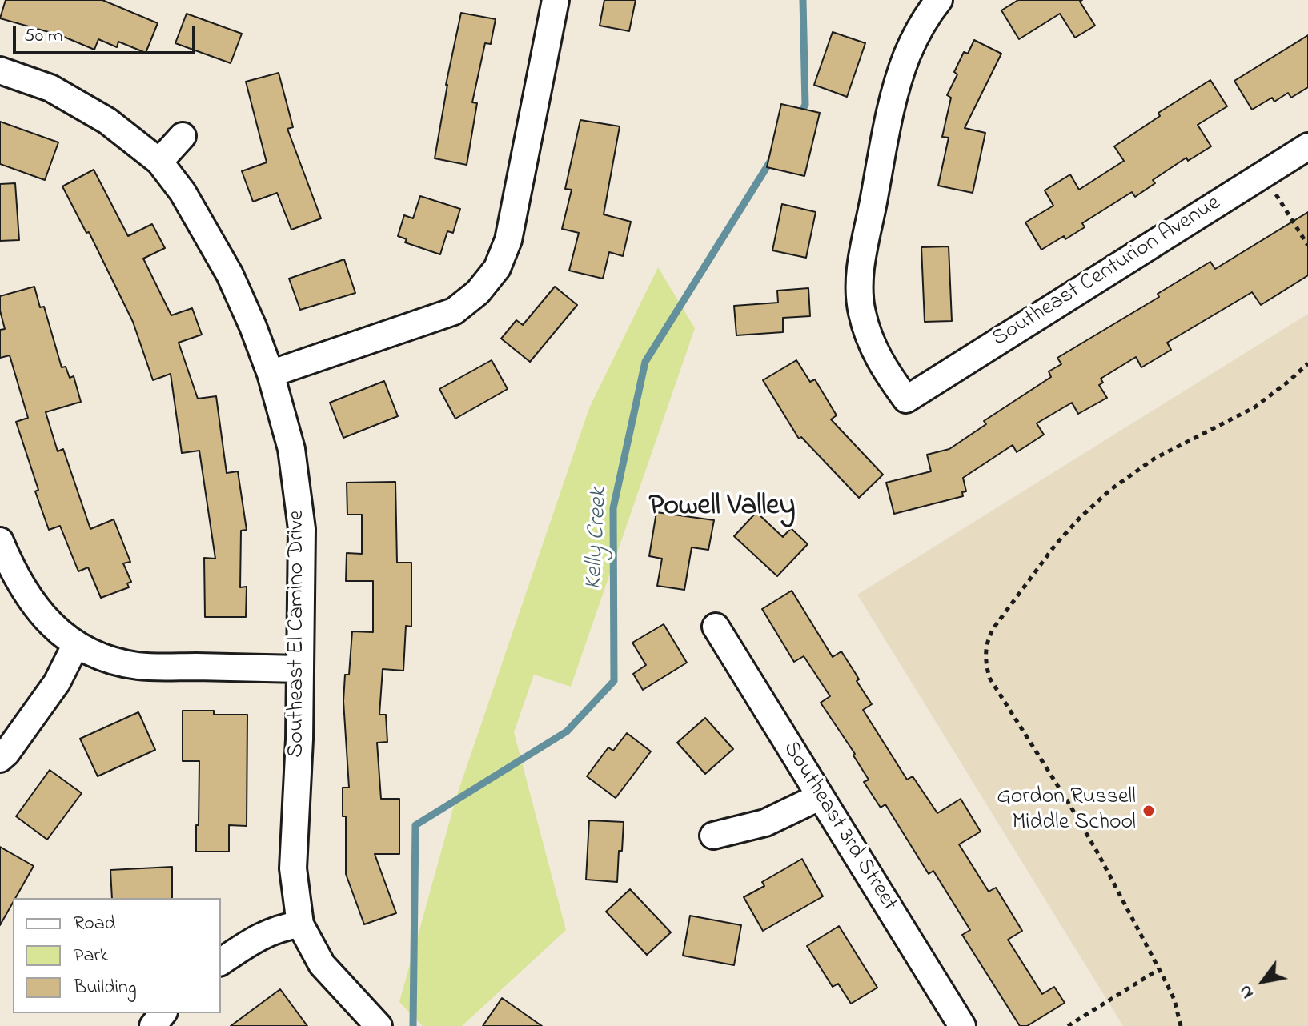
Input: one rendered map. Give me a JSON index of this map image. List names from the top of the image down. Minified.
{"streets":{"street":["Southeast Centurion Avenue","Southeast El Camino Drive","Southeast 3rd Street"]},"districts":["Powell Valley"],"water":["Kelly Creek"],"places":["Gordon Russell Middle School"],"legend":["Road","Park","Building"],"scale_bar":"50 m","north":"bottom left"}
